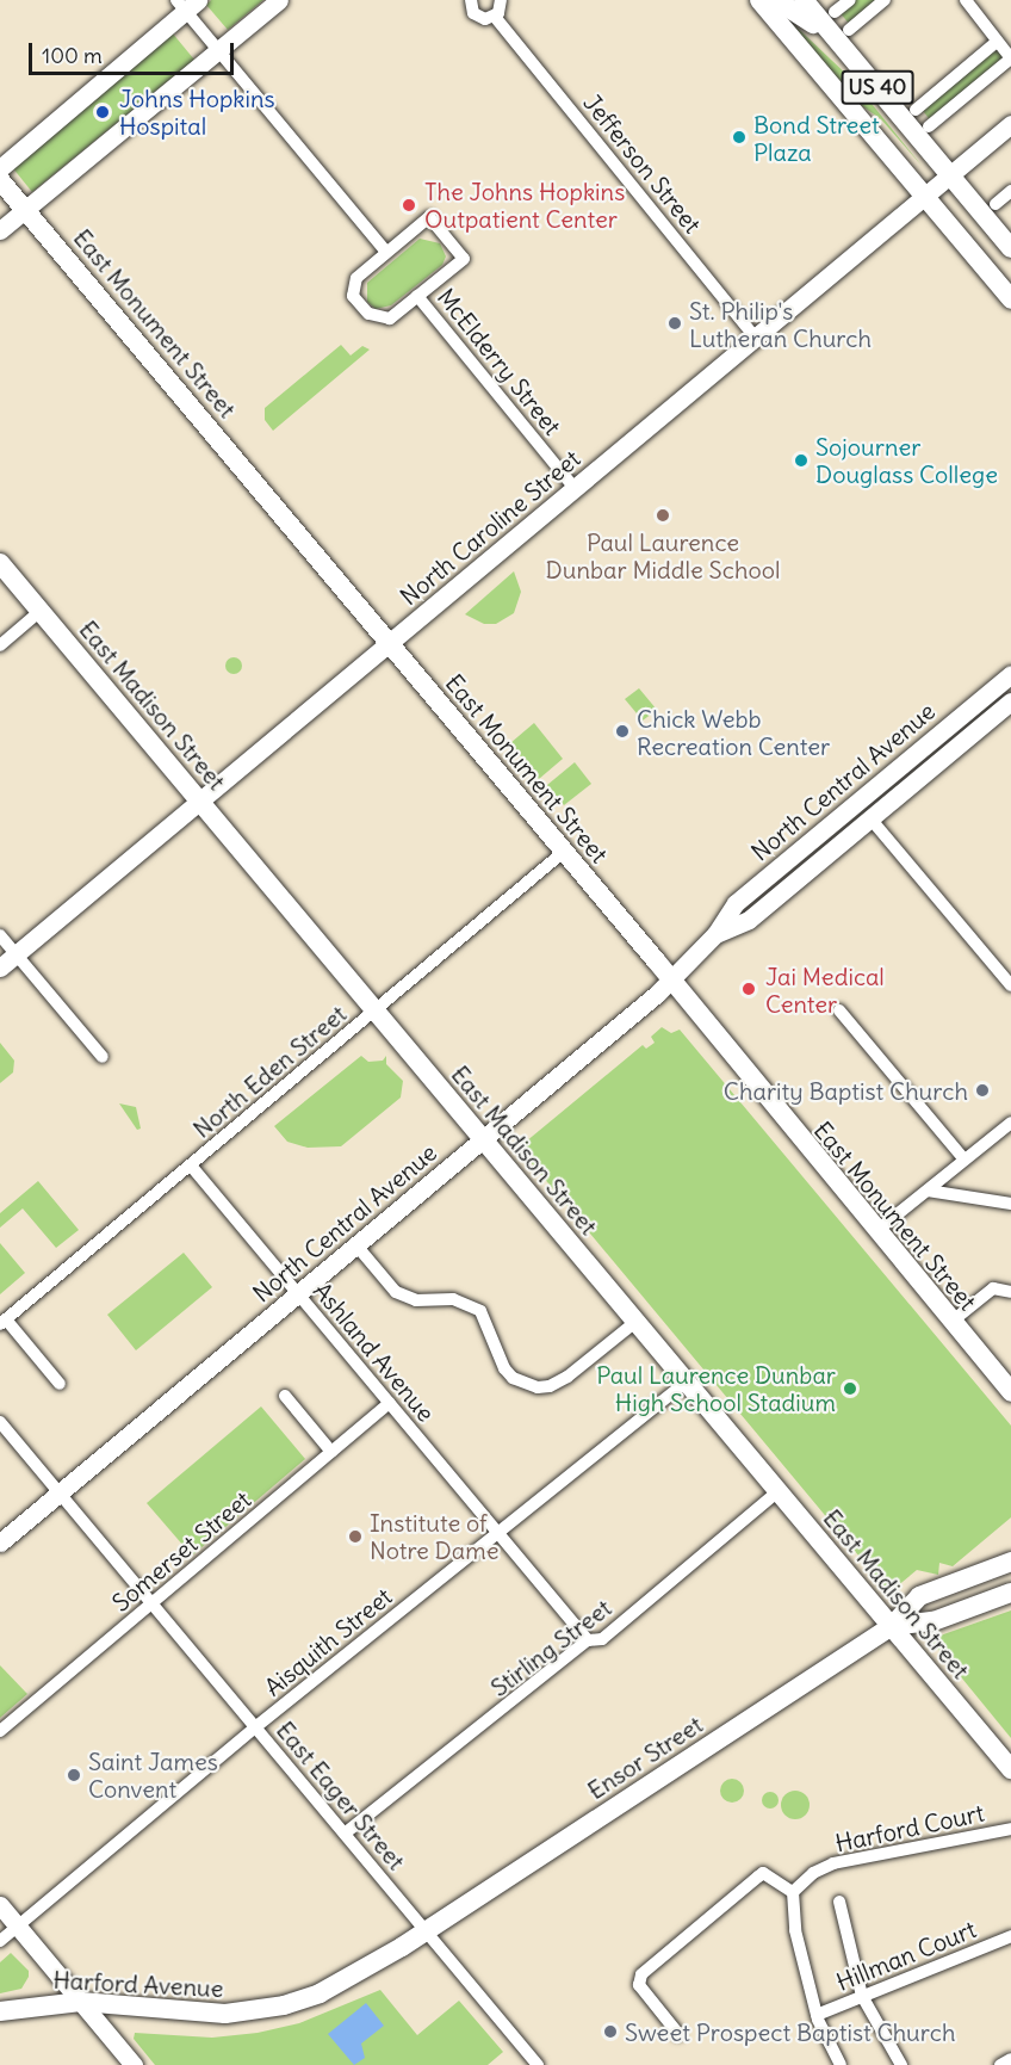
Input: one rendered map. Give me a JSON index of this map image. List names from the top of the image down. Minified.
{"streets":{"main road":["US 40","East Monument Street","East Madison Street","Ensor Street","Harford Avenue"],"street":["Jefferson Street","McElderry Street","North Caroline Street","North Central Avenue","North Eden Street","Ashland Avenue","Somerset Street","Aisquith Street","Stirling Street","East Eager Street","Harford Court","Hillman Court"]},"crossings":[["US 40","North Caroline Street"],["Jefferson Street","North Caroline Street"],["East Monument Street","North Caroline Street"],["East Monument Street","North Central Avenue"],["East Monument Street","North Eden Street"],["McElderry Street","North Caroline Street"],["North Caroline Street","East Madison Street"],["East Madison Street","North Central Avenue"],["East Madison Street","North Eden Street"],["East Madison Street","Aisquith Street"],["East Madison Street","Stirling Street"],["East Madison Street","Ensor Street"],["North Central Avenue","Ashland Avenue"],["North Central Avenue","East Eager Street"],["North Eden Street","Ashland Avenue"],["Ashland Avenue","Somerset Street"],["Ashland Avenue","Aisquith Street"],["Ashland Avenue","Stirling Street"],["Somerset Street","East Eager Street"],["Aisquith Street","East Eager Street"],["Stirling Street","East Eager Street"],["Ensor Street","East Eager Street"],["Ensor Street","Harford Avenue"],["East Eager Street","Harford Avenue"]],"places":["Johns Hopkins Hospital","Bond Street Plaza","The Johns Hopkins Outpatient Center","St. Philip's Lutheran Church","Sojourner Douglass College","Paul Laurence Dunbar Middle School","Chick Webb Recreation Center","Jai Medical Center","Charity Baptist Church","Paul Laurence Dunbar High School Stadium","Institute of Notre Dame","Saint James Convent","Sweet Prospect Baptist Church"],"scale_bar":"100 m"}
